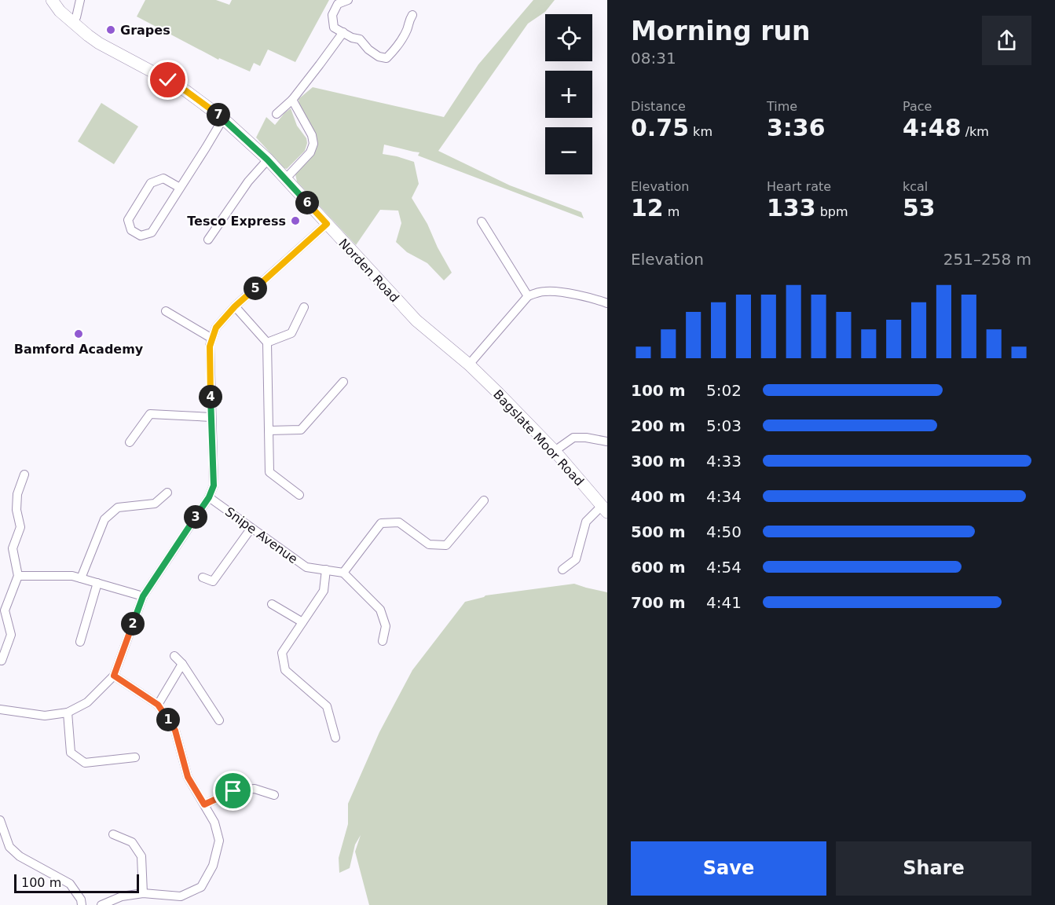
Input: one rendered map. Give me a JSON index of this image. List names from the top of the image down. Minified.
{"streets":{"street":["Norden Road","Bagslate Moor Road","Snipe Avenue"]},"crossings":[["Norden Road","Bagslate Moor Road"]],"places":["Grapes","Tesco Express","Bamford Academy"],"scale_bar":"100 m","page":{"heading":["Morning run","08:31"],"map_buttons":["+","−"],"stats":[["Distance","0.75 km"],["Time","3:36"],["Pace","4:48 /km"],["Elevation","12 m"],["Heart rate","133 bpm"],["kcal","53"]],"pins":["7","6","5","4","3","2","1"],"chart":["Elevation","251–258 m"],"list":[{"name":"100 m","note":"5:02"},{"name":"200 m","note":"5:03"},{"name":"300 m","note":"4:33"},{"name":"400 m","note":"4:34"},{"name":"500 m","note":"4:50"},{"name":"600 m","note":"4:54"},{"name":"700 m","note":"4:41"}],"buttons":["Save","Share"],"scale":"100 m"}}
